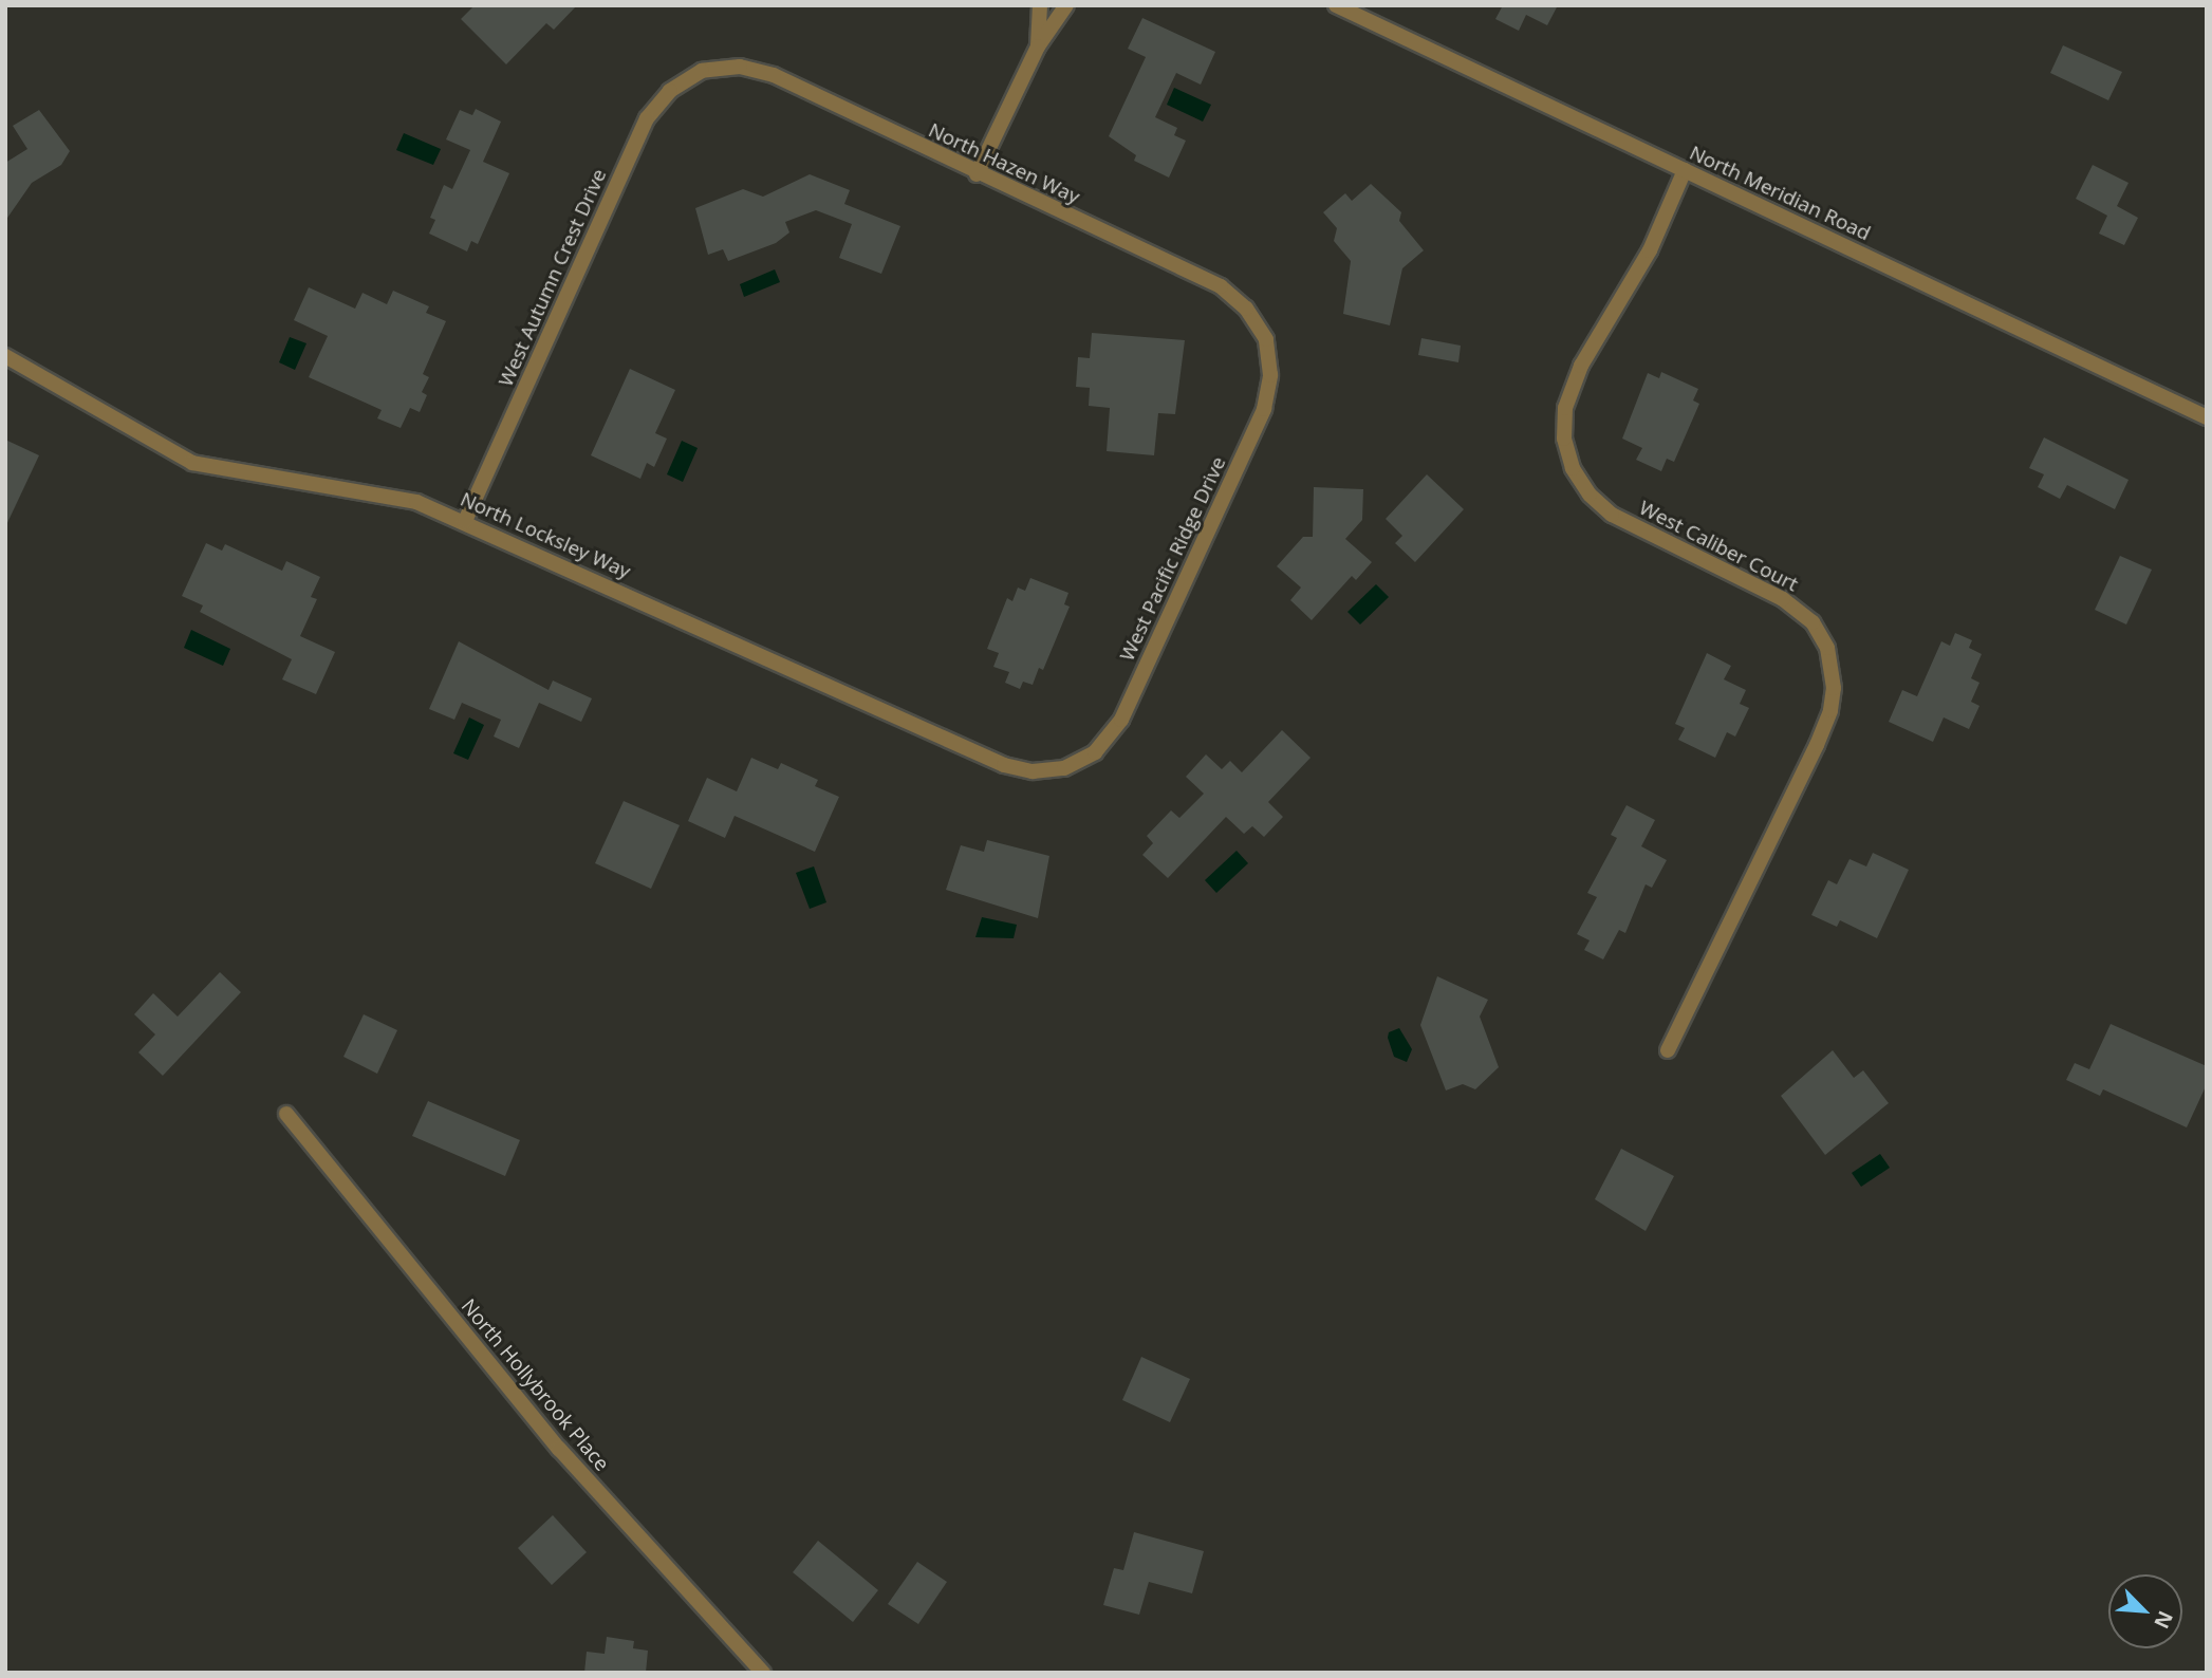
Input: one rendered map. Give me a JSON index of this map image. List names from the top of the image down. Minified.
{"streets":{"street":["North Hazen Way","North Meridian Road","West Autumn Crest Drive","North Locksley Way","West Caliber Court","West Pacific Ridge Drive","North Hollybrook Place"]},"crossings":[["North Hazen Way","West Autumn Crest Drive"],["North Hazen Way","West Pacific Ridge Drive"],["North Meridian Road","West Caliber Court"],["West Autumn Crest Drive","North Locksley Way"],["North Locksley Way","West Pacific Ridge Drive"]],"north":"bottom right"}
